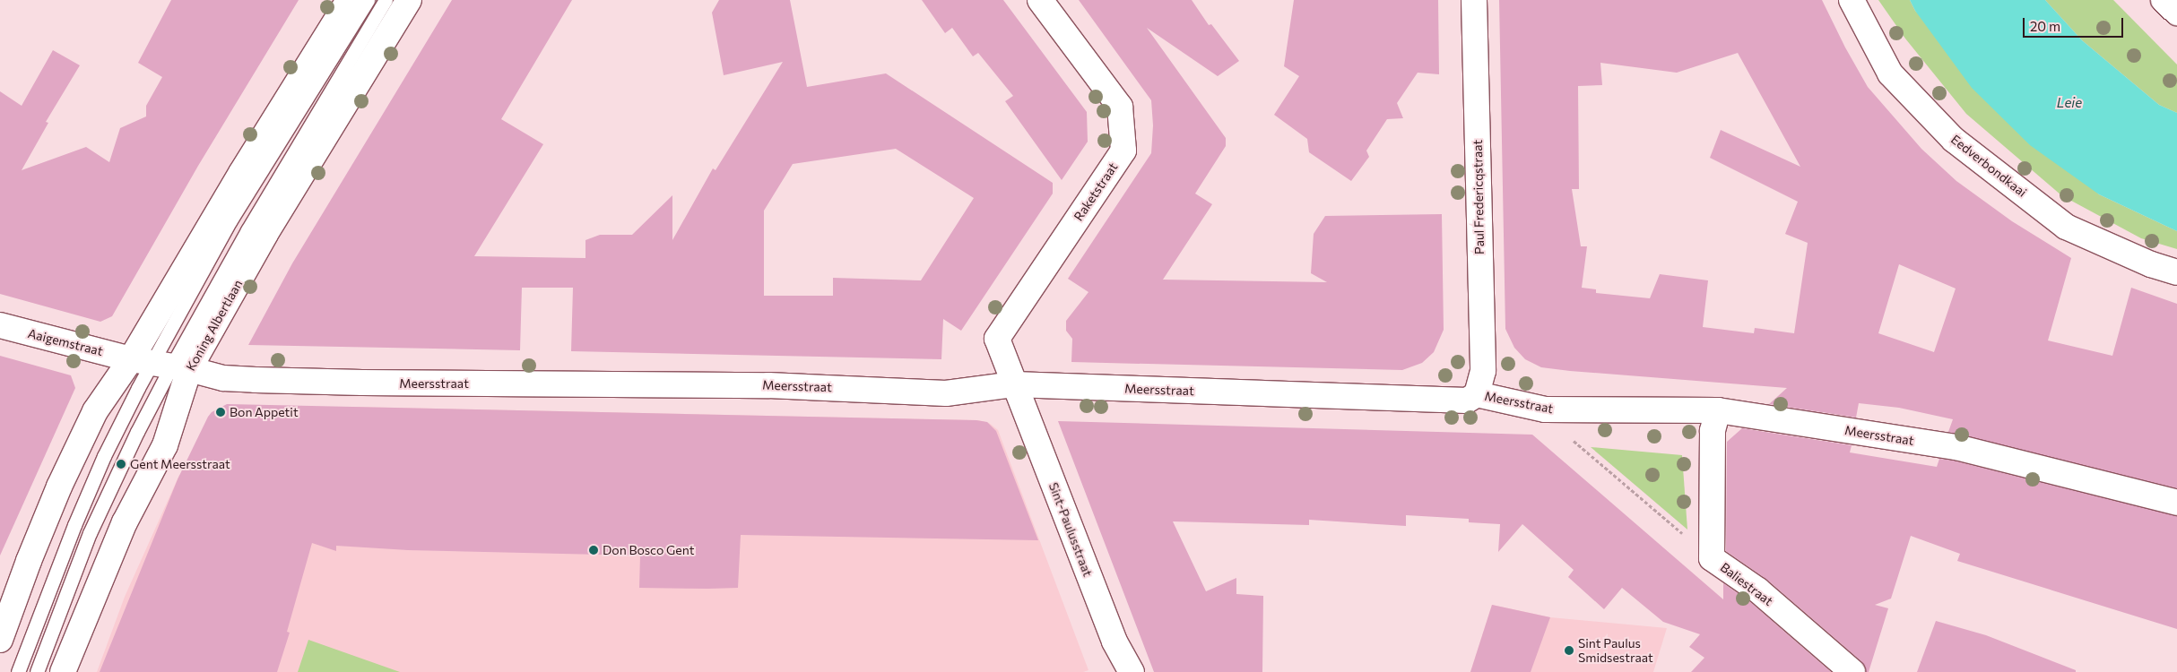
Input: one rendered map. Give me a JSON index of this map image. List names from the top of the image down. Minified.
{"streets":{"street":["Eedverbondkaai","Raketstraat","Paul Fredericqstraat","Koning Albertlaan","Aaigemstraat","Meersstraat","Sint-Paulusstraat","Baliestraat"]},"crossings":[["Raketstraat","Meersstraat"],["Raketstraat","Sint-Paulusstraat"],["Paul Fredericqstraat","Meersstraat"],["Koning Albertlaan","Aaigemstraat"],["Koning Albertlaan","Meersstraat"],["Aaigemstraat","Meersstraat"],["Meersstraat","Sint-Paulusstraat"],["Meersstraat","Baliestraat"]],"water":["Leie"],"places":["Bon Appetit","Gent Meersstraat","Don Bosco Gent","Sint Paulus Smidsestraat"],"scale_bar":"20 m"}
